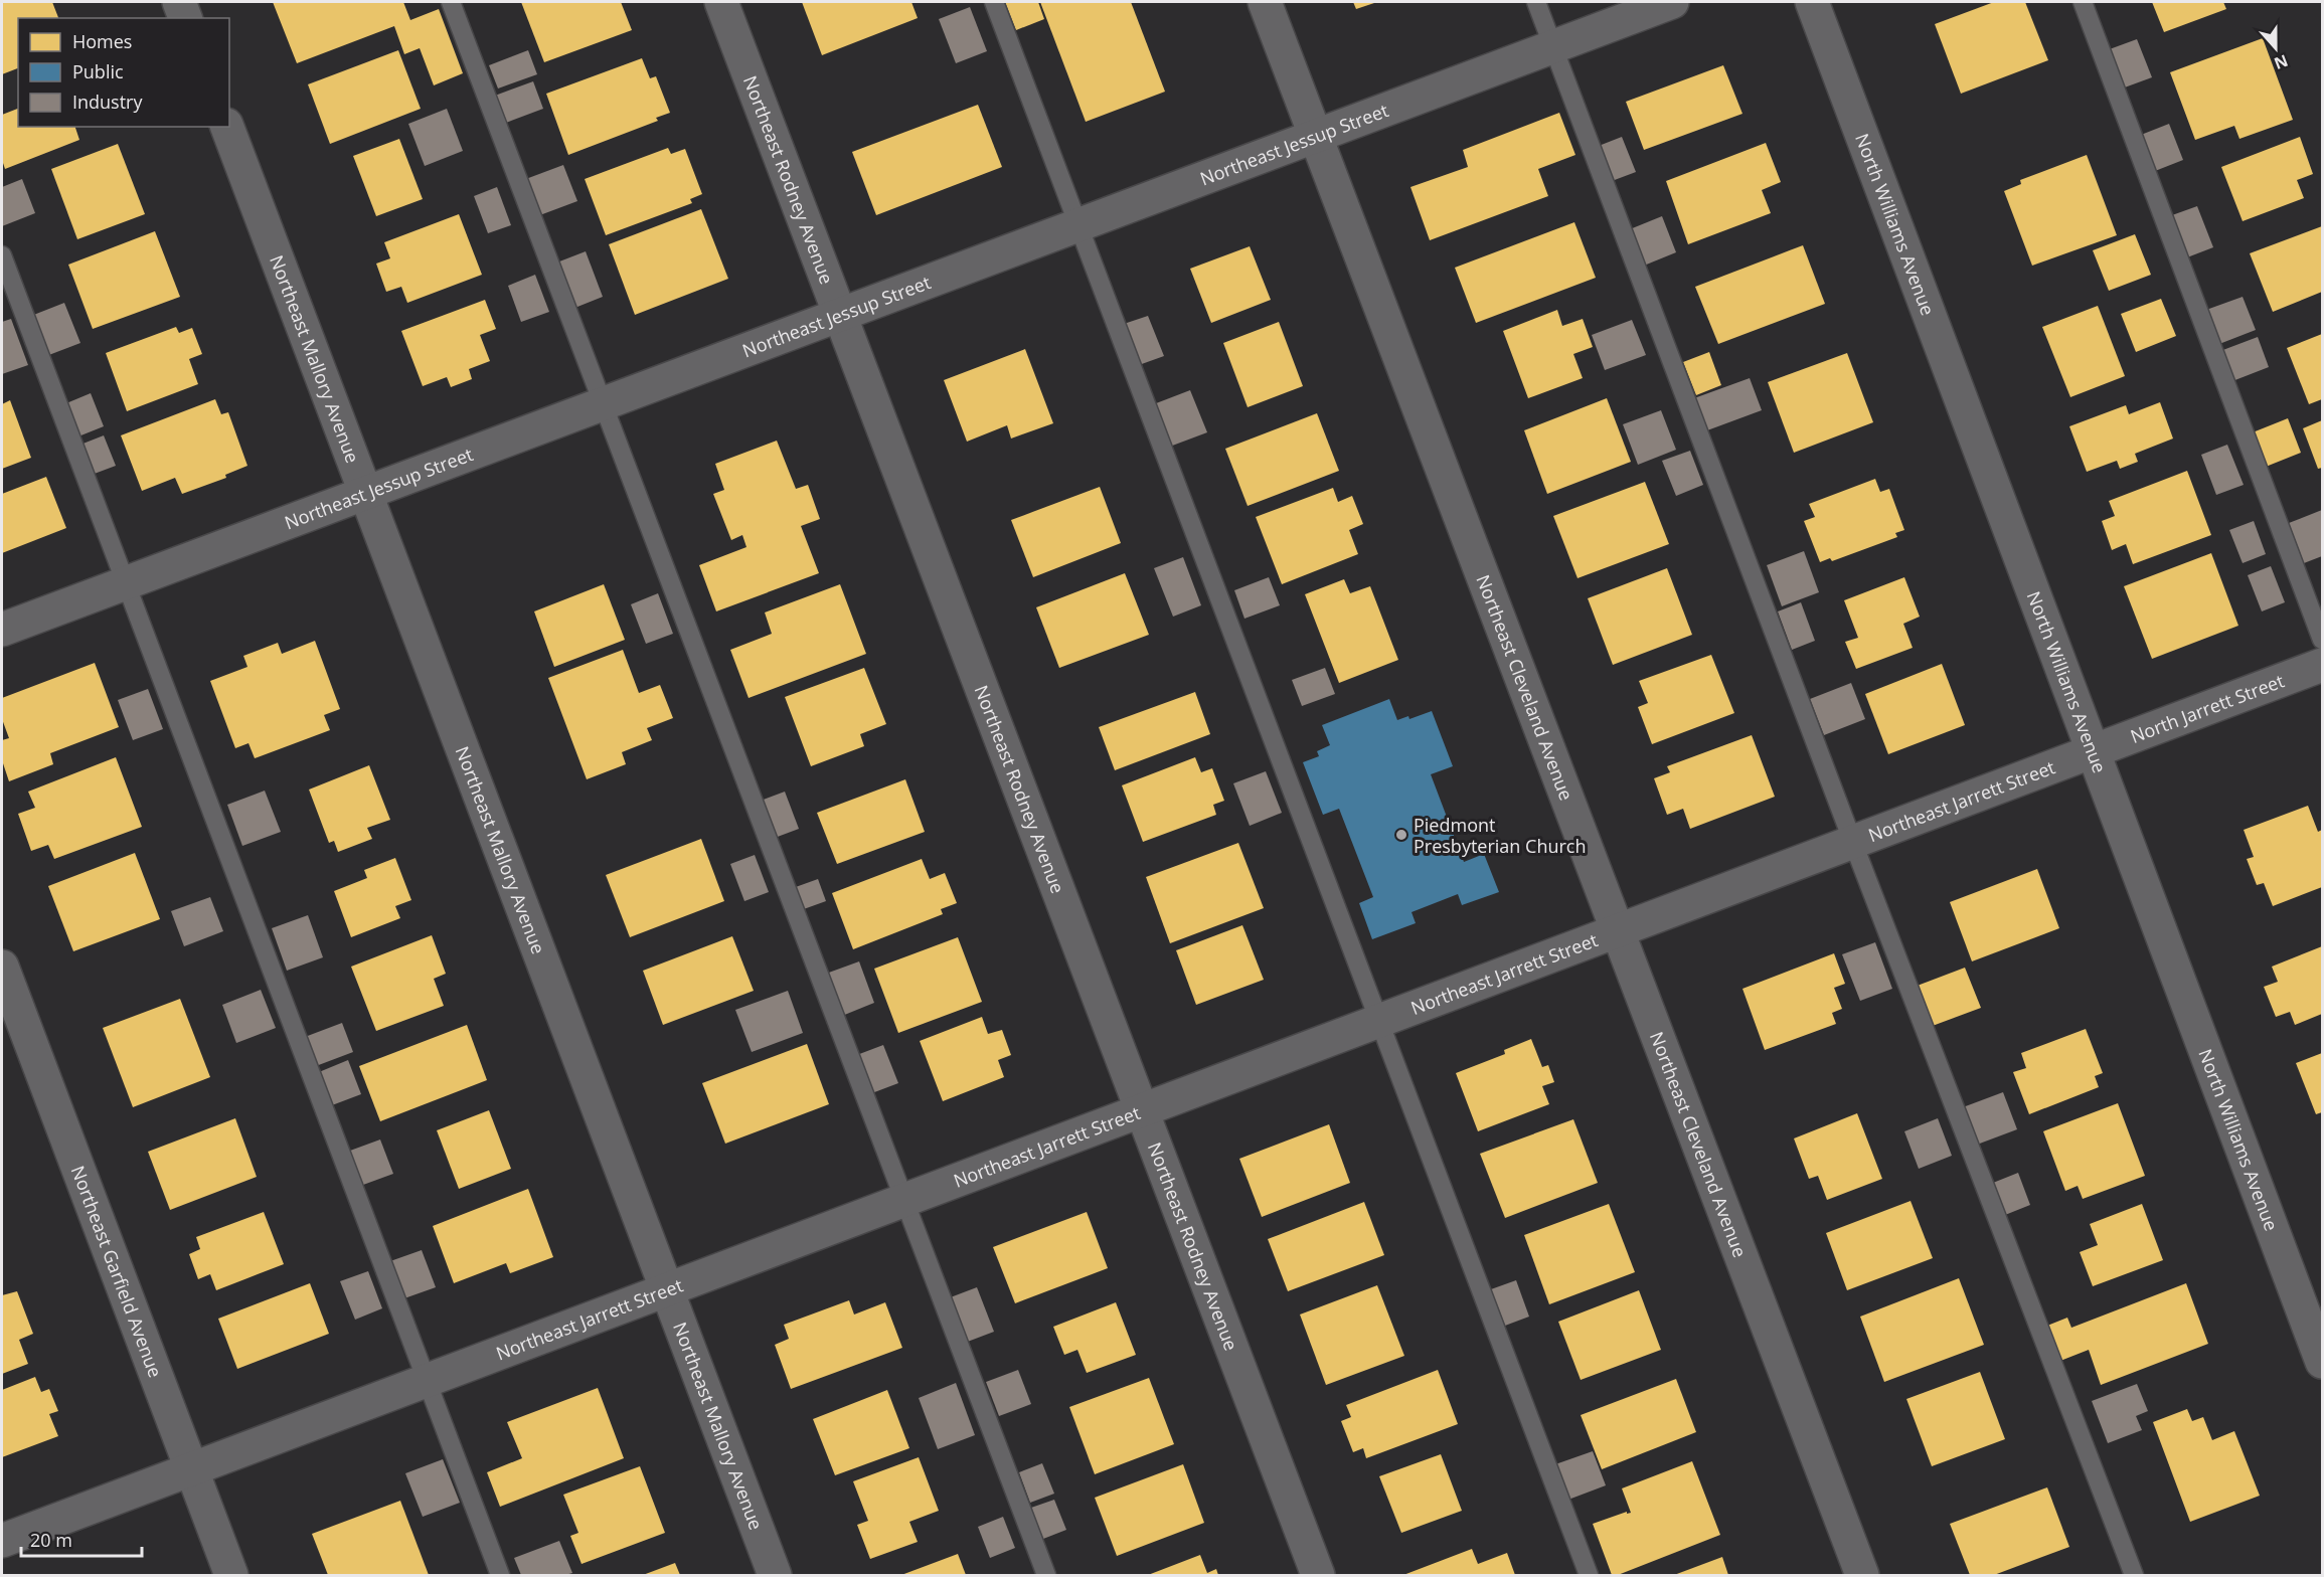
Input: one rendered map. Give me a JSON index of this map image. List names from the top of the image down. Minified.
{"streets":{"street":["Northeast Jessup Street","Northeast Rodney Avenue","North Williams Avenue","Northeast Mallory Avenue","Northeast Cleveland Avenue","North Jarrett Street","Northeast Jarrett Street","Northeast Garfield Avenue"]},"crossings":[["Northeast Jessup Street","Northeast Rodney Avenue"],["Northeast Jessup Street","Northeast Mallory Avenue"],["Northeast Jessup Street","Northeast Cleveland Avenue"],["Northeast Rodney Avenue","Northeast Jarrett Street"],["North Williams Avenue","North Jarrett Street"],["North Williams Avenue","Northeast Jarrett Street"],["Northeast Mallory Avenue","Northeast Jarrett Street"],["Northeast Cleveland Avenue","Northeast Jarrett Street"],["North Jarrett Street","Northeast Jarrett Street"],["Northeast Jarrett Street","Northeast Garfield Avenue"]],"places":["Piedmont Presbyterian Church"],"legend":["Homes","Public","Industry"],"scale_bar":"20 m","north":"bottom"}
